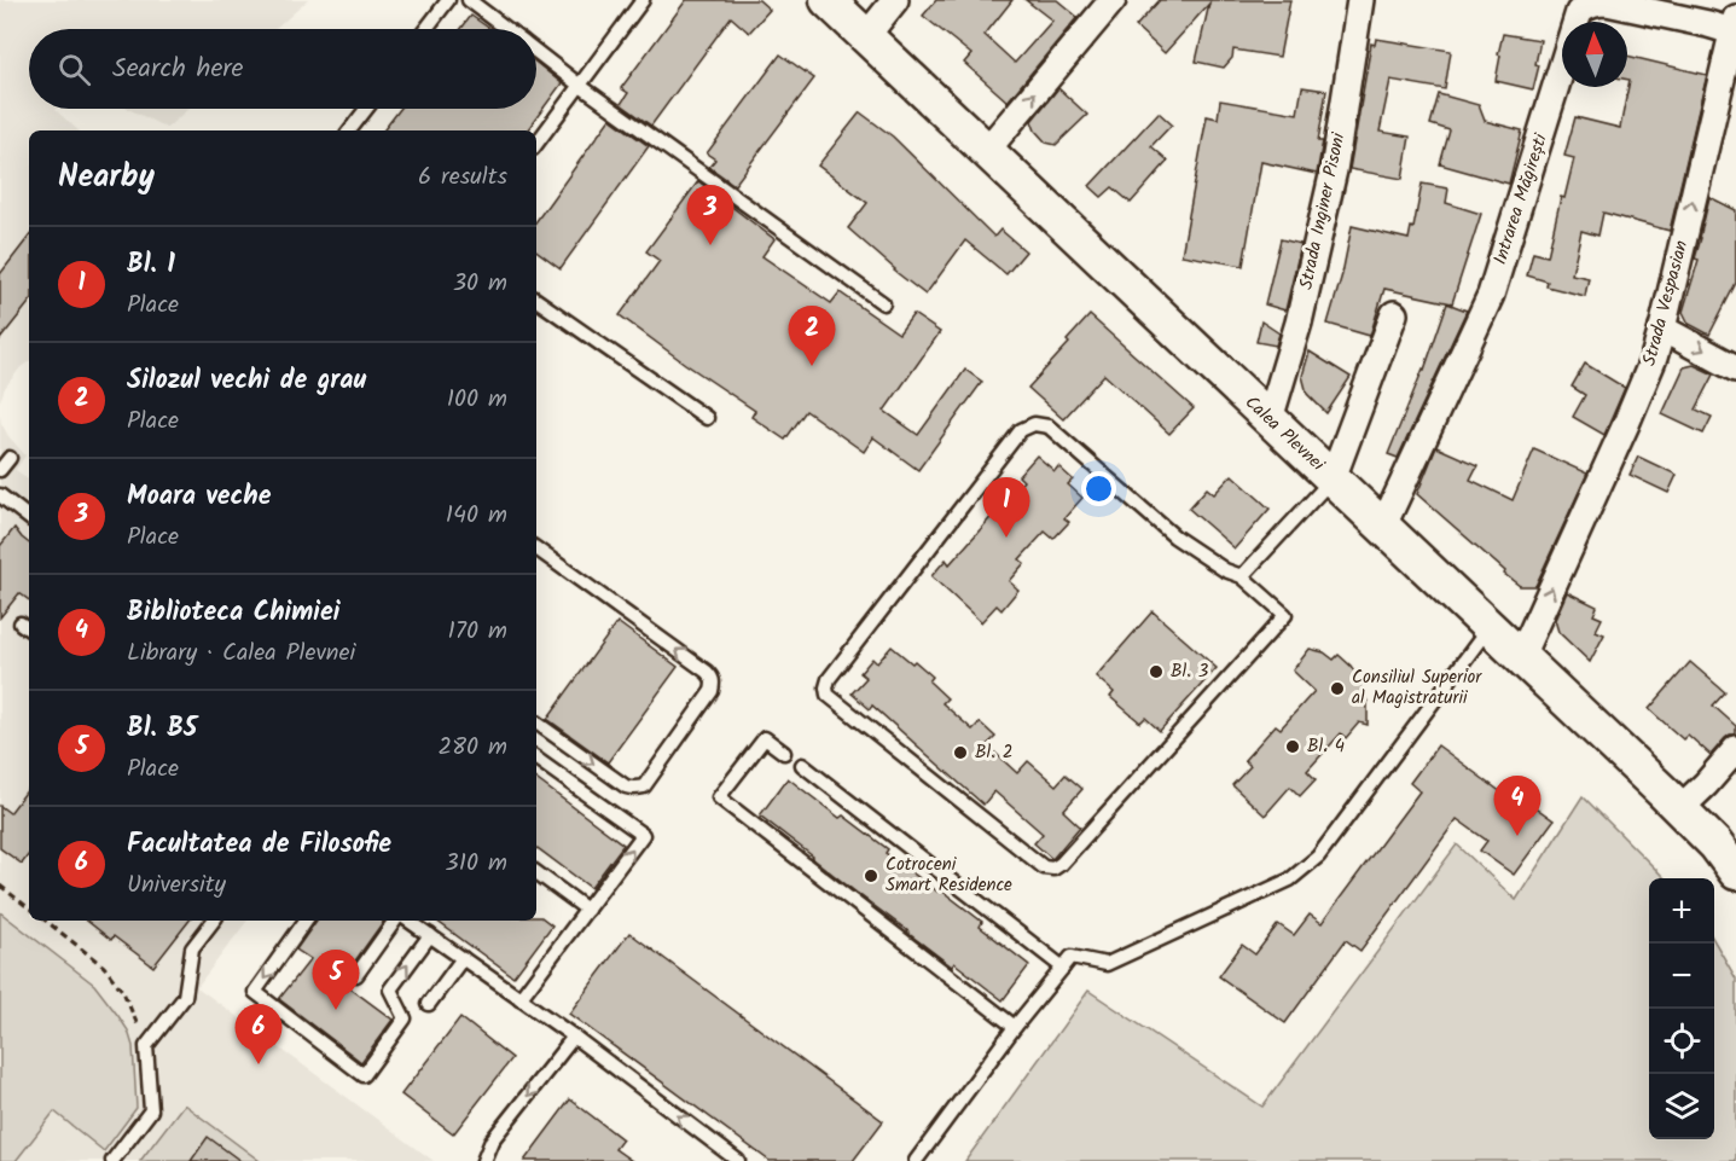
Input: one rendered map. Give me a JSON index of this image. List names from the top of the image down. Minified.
{"streets":{"main road":["Calea Plevnei"],"street":["Intrarea Măgirești","Strada Inginer Pisoni","Strada Vespasian"]},"crossings":[["Intrarea Măgirești","Strada Vespasian"],["Intrarea Măgirești","Calea Plevnei"],["Strada Inginer Pisoni","Calea Plevnei"],["Strada Vespasian","Calea Plevnei"]],"one_way":["Strada Vespasian"],"places":["Bl. 3","Consiliul Superior al Magistraturii","Bl. 4","Bl. 2","Cotroceni Smart Residence"],"north":"top","page":{"search":"Search here","heading":["Nearby","6 results"],"pins":["3","2","1","4","5","6"],"list":[{"mark":"1","name":"Bl. 1","note":"Place","value":"30 m"},{"mark":"2","name":"Silozul vechi de grau","note":"Place","value":"100 m"},{"mark":"3","name":"Moara veche","note":"Place","value":"140 m"},{"mark":"4","name":"Biblioteca Chimiei","note":"Library · Calea Plevnei","value":"170 m"},{"mark":"5","name":"Bl. B5","note":"Place","value":"280 m"},{"mark":"6","name":"Facultatea de Filosofie","note":"University","value":"310 m"}],"map_buttons":["+","−"]}}
